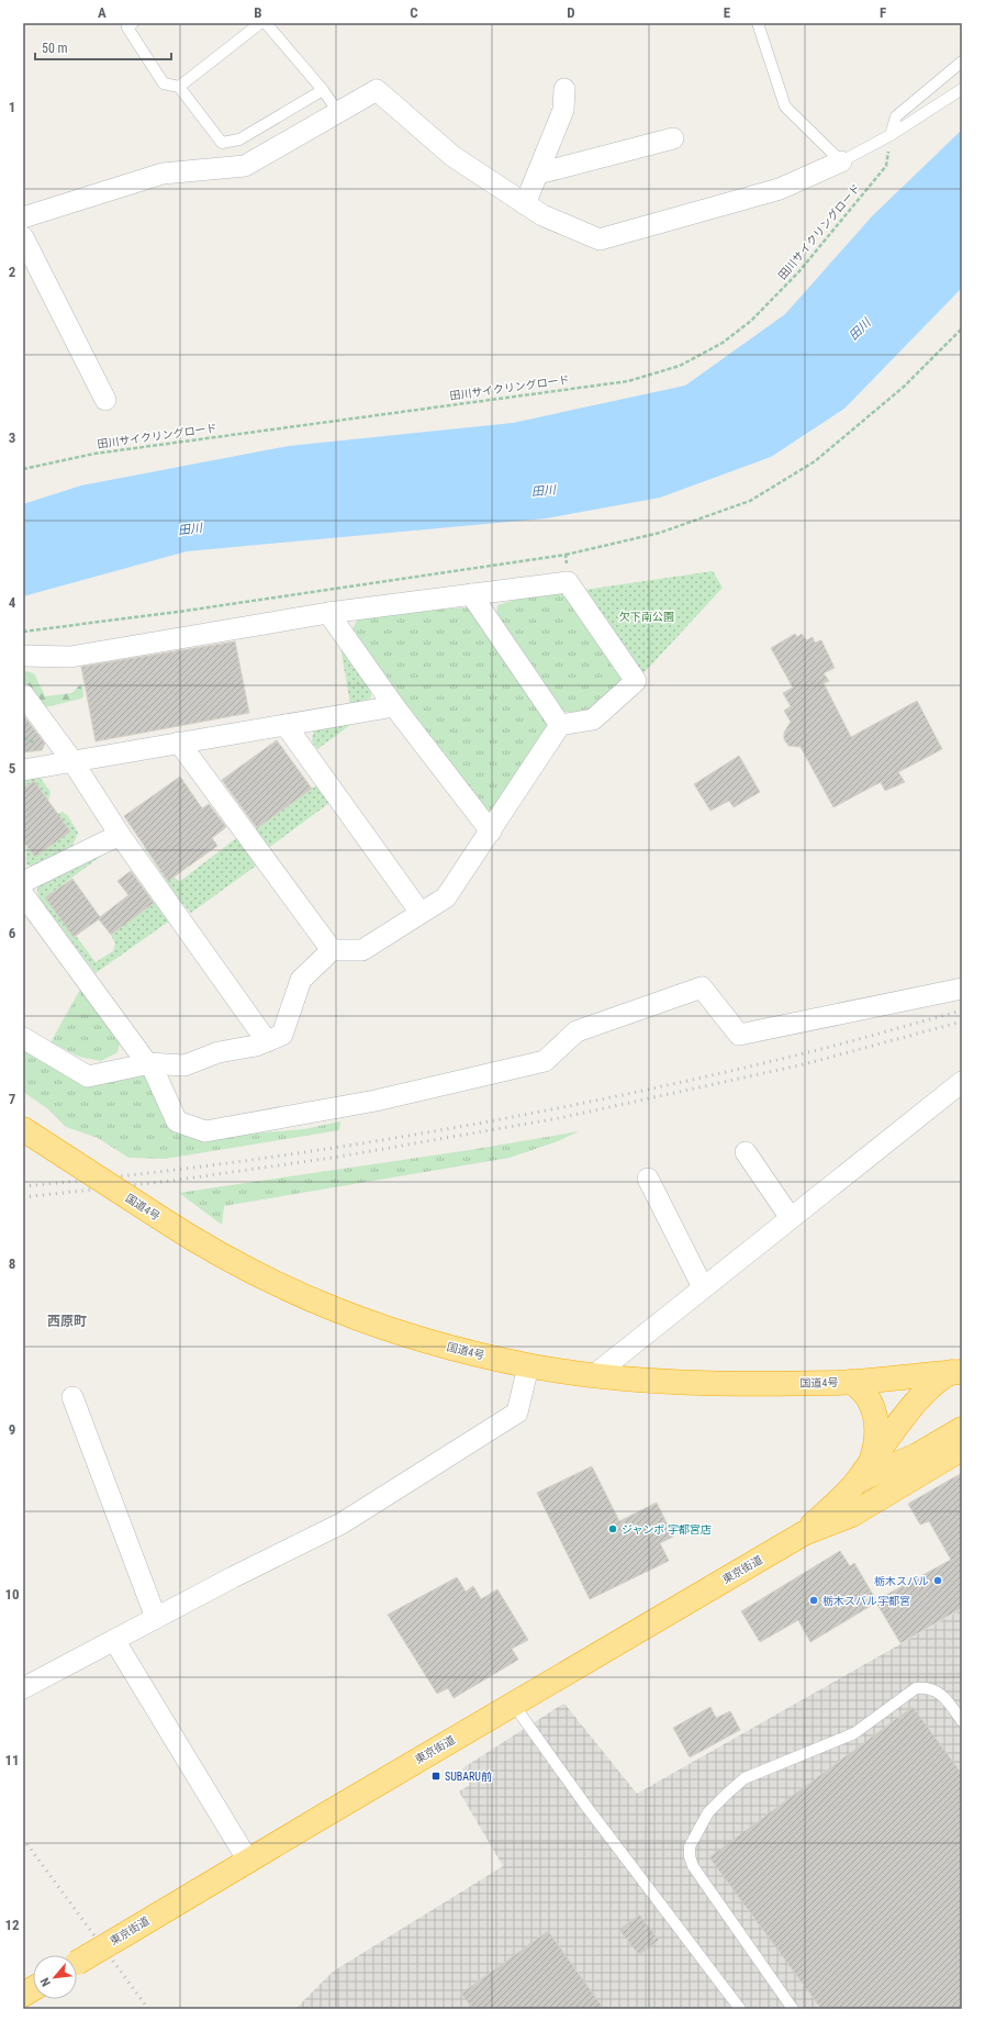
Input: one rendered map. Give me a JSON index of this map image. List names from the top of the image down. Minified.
{"streets":{"highway":["国道4号","東京街道"],"path":["田川サイクリングロード"]},"crossings":[["国道4号","東京街道"]],"districts":["西原町"],"water":["田川"],"parks":["欠下南公園"],"places":{"other":["ジャンボ 宇都宮店","栃木スバル","栃木スバル宇都宮"],"transit":["SUBARU前"]},"scale_bar":"50 m","north":"bottom left","grid":{"columns":["A","B","C","D","E","F"],"rows":["1","2","3","4","5","6","7","8","9","10","11","12"]}}
